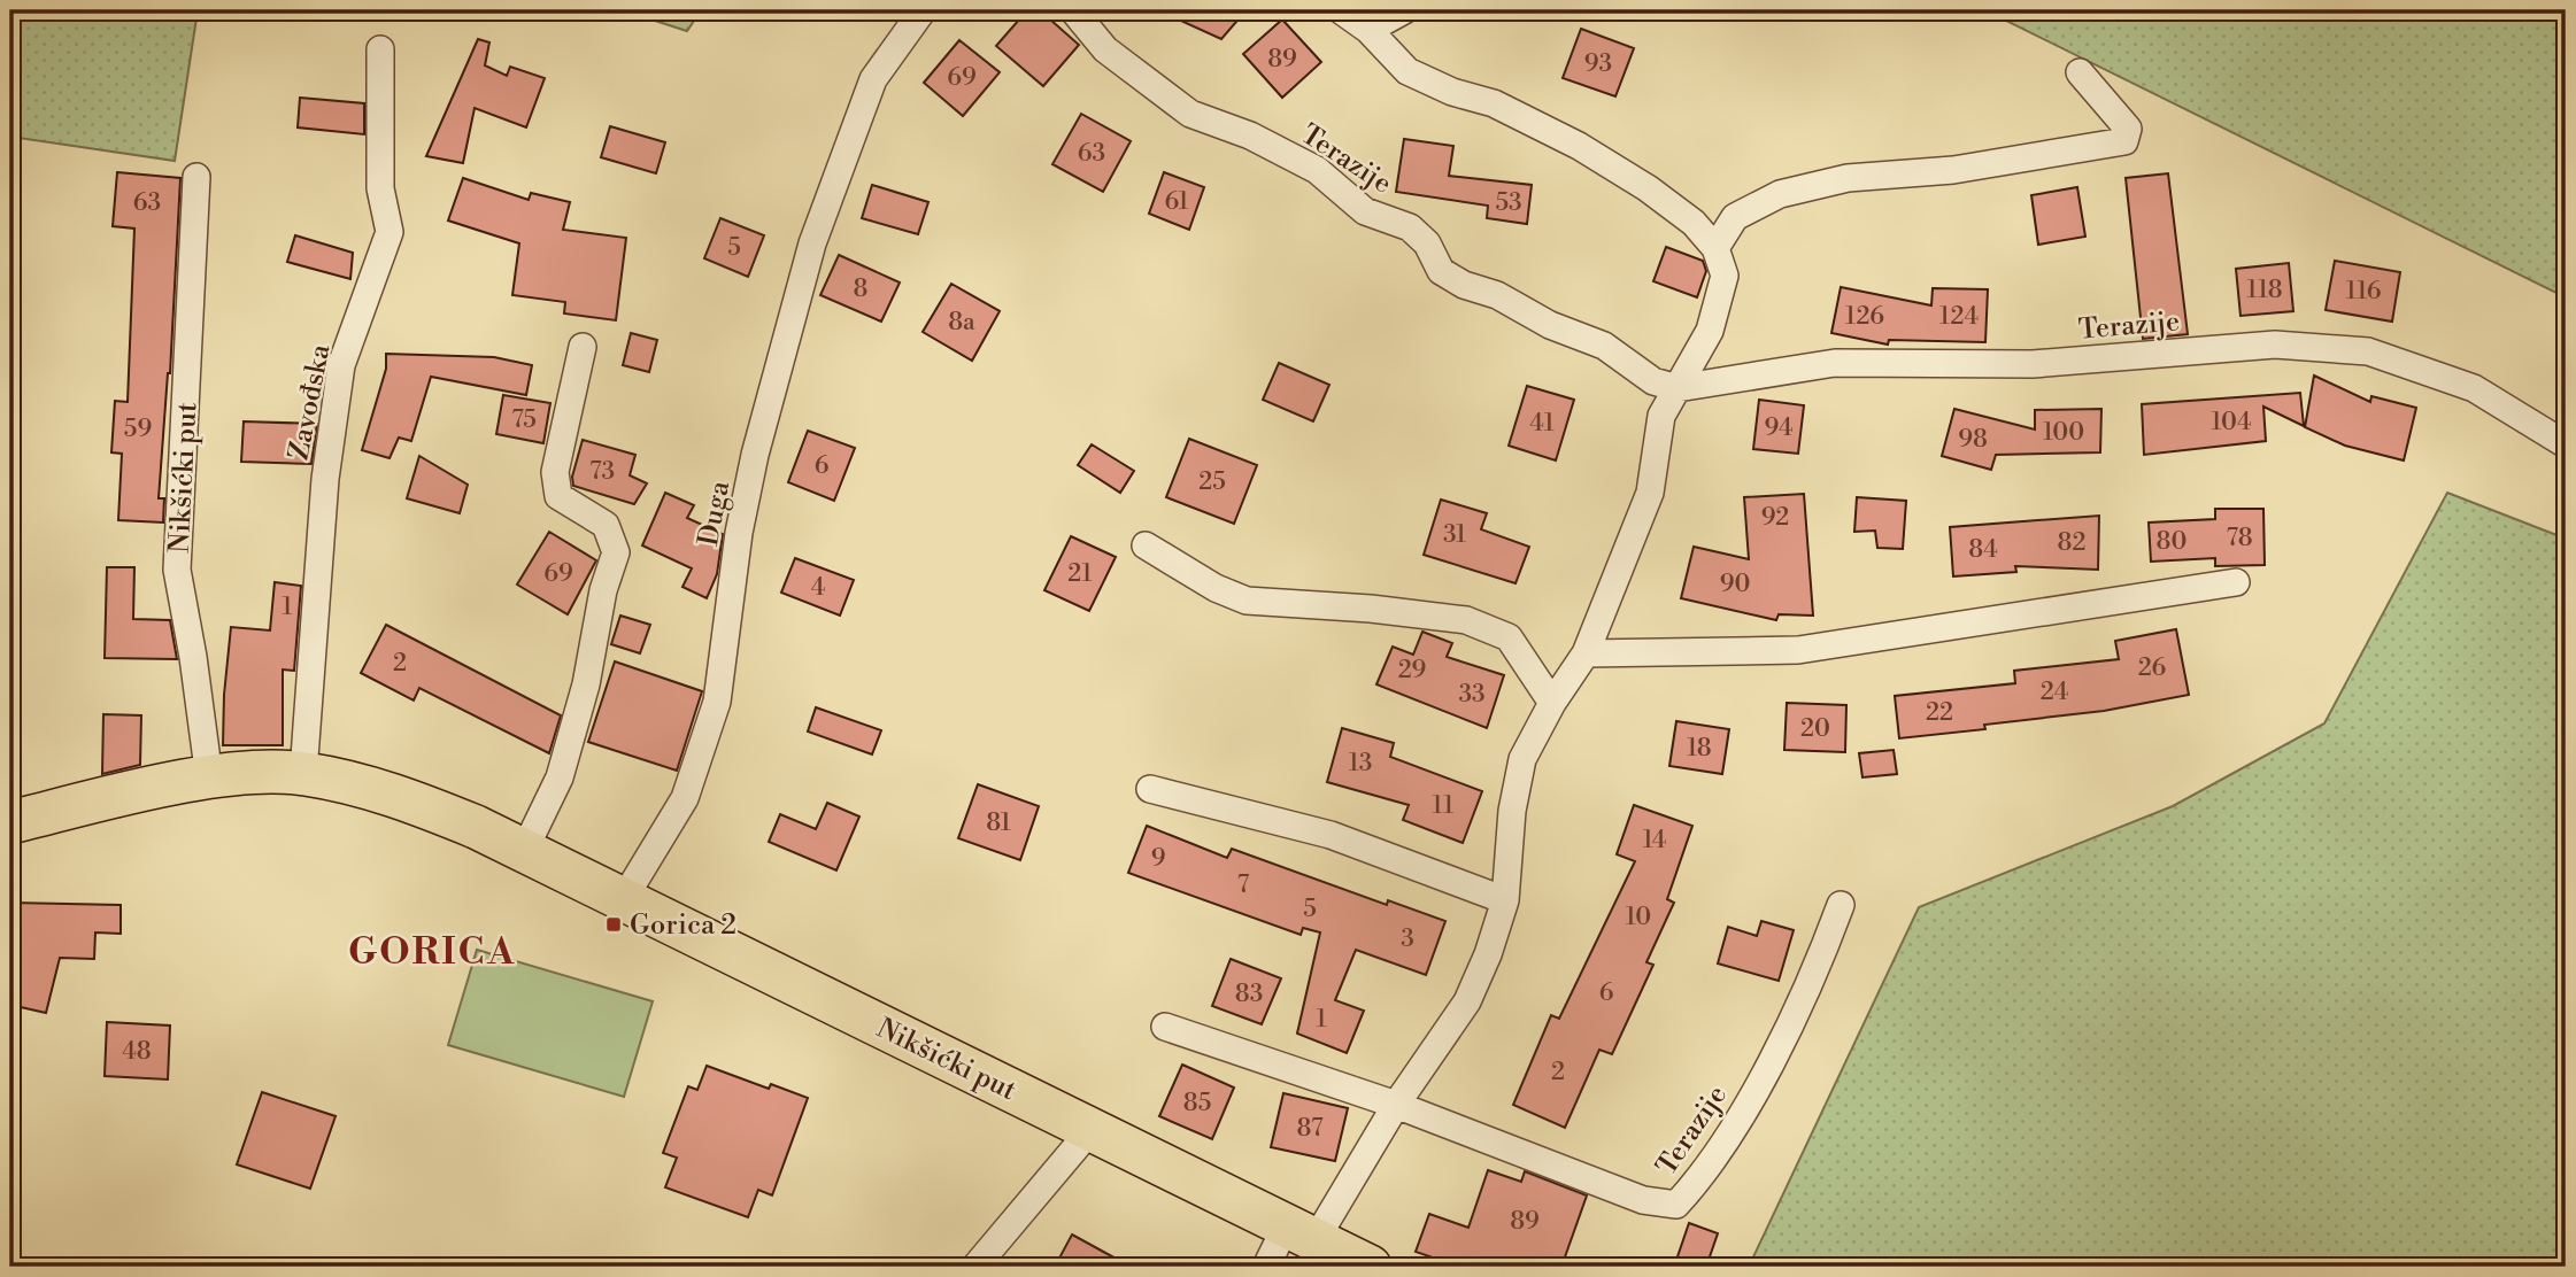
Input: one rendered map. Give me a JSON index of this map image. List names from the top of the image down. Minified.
{"streets":{"main road":["Nikšićki put"],"street":["Terazije","Zavođska","Duga"]},"crossings":[["Zavođska","Nikšićki put"],["Nikšićki put","Duga"]],"districts":["GORICA"],"places":{"transit":["Gorica 2"]},"house_numbers":["89","93","69","63","61","63","53","5","8","118","116","126","124","8a","75","104","41","94","59","100","98","6","73","25","92","31","78","80","82","84","69","21","90","4","1","2","26","29","24","33","22","20","18","13","11","81","14","9","7","5","10","3","6","83","1","48","2","85","87","89"]}
